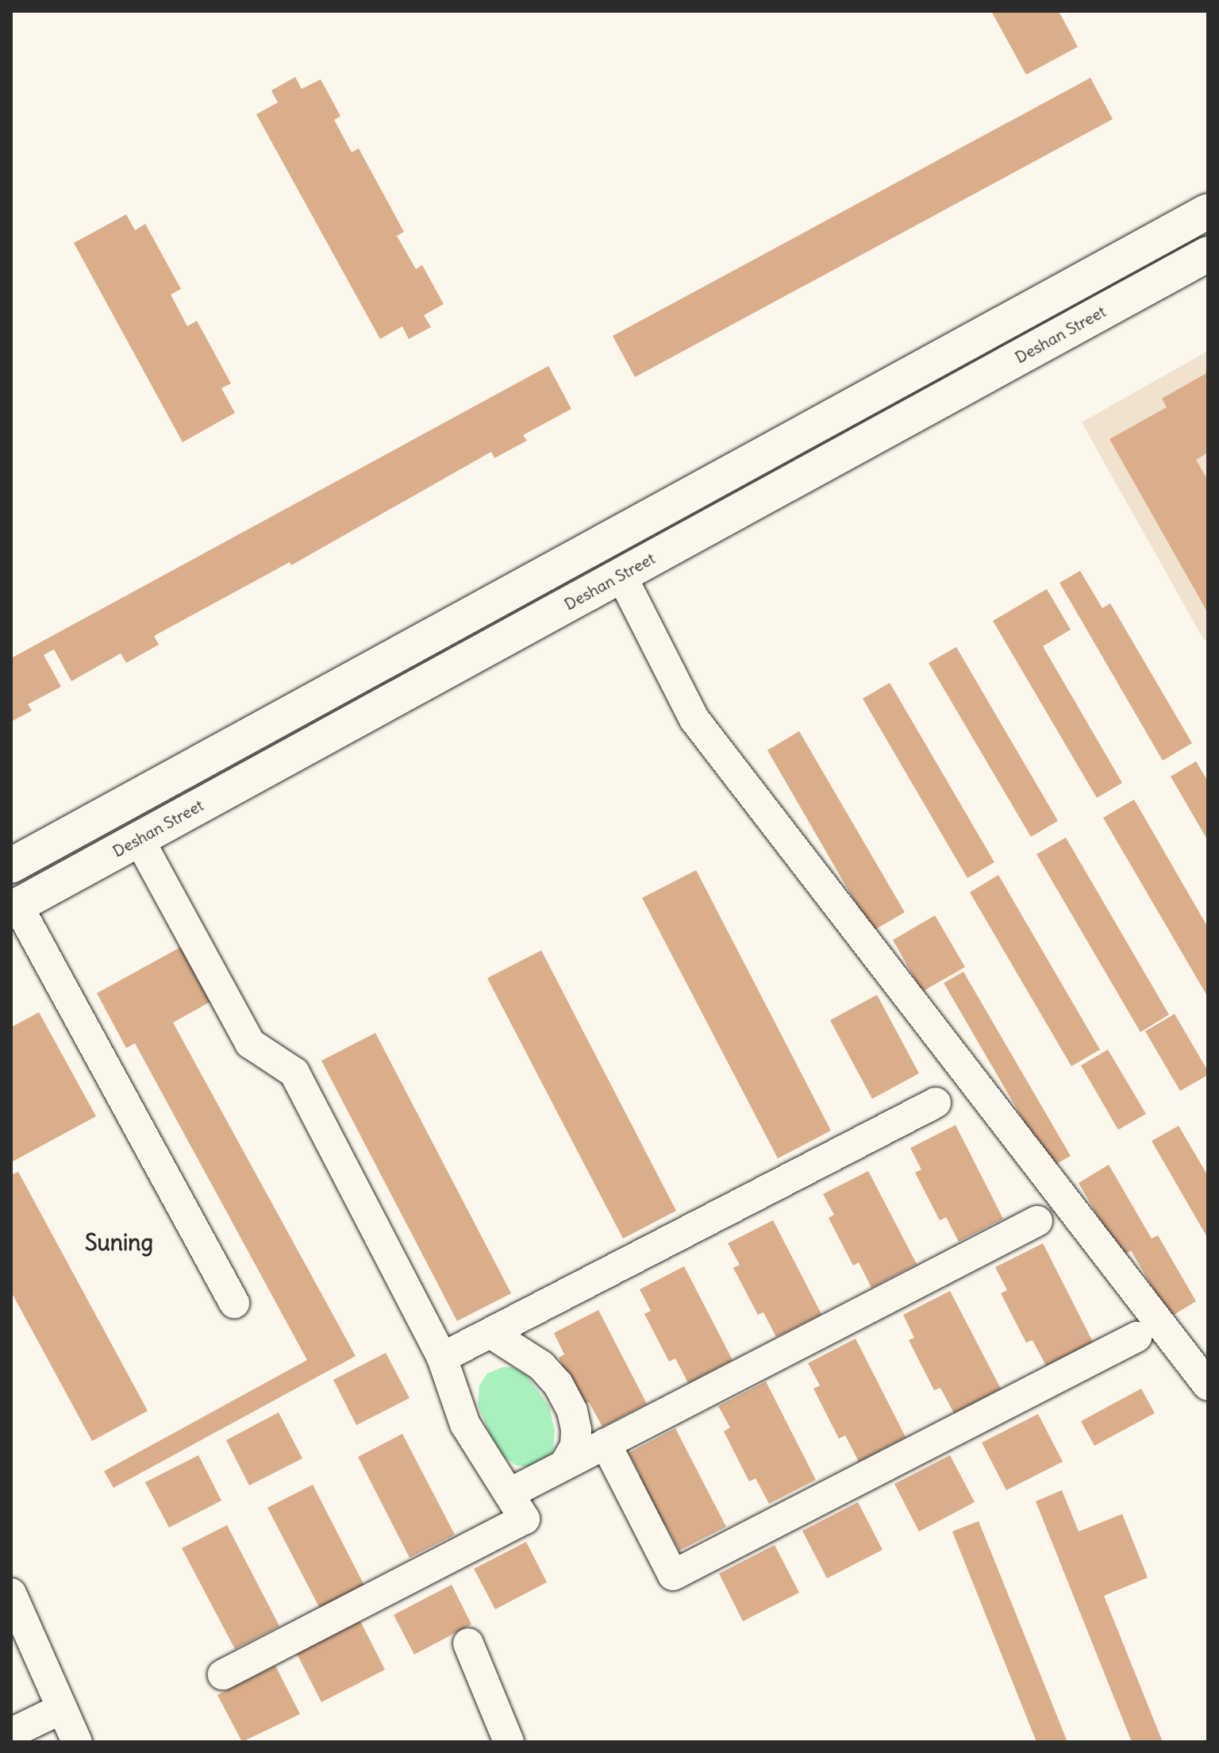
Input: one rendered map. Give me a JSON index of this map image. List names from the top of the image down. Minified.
{"streets":{"main road":["Deshan Street"]},"districts":["Suning"]}
